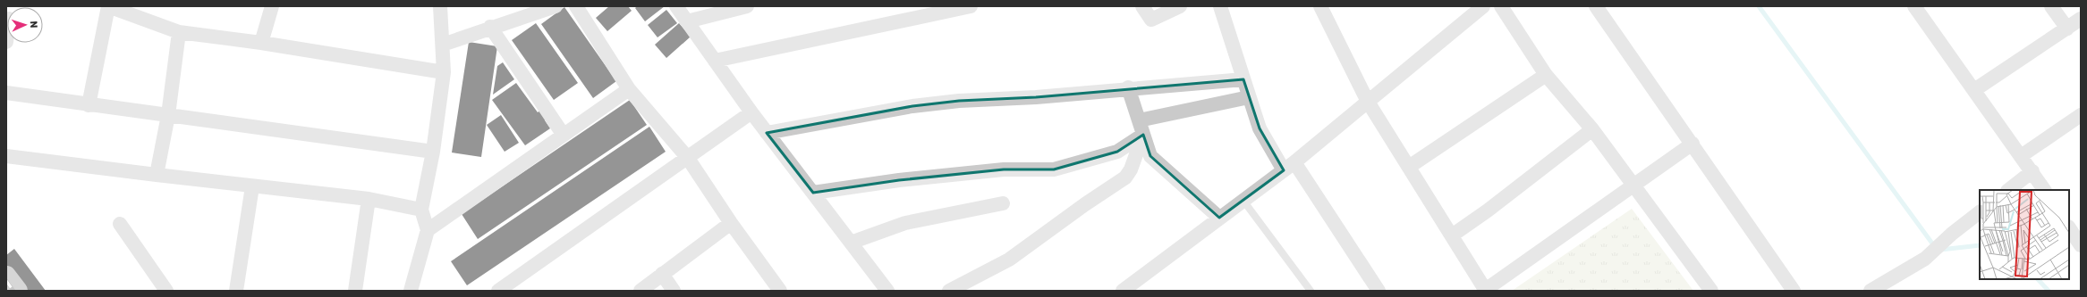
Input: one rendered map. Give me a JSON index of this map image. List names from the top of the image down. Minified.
{"north":"right"}
